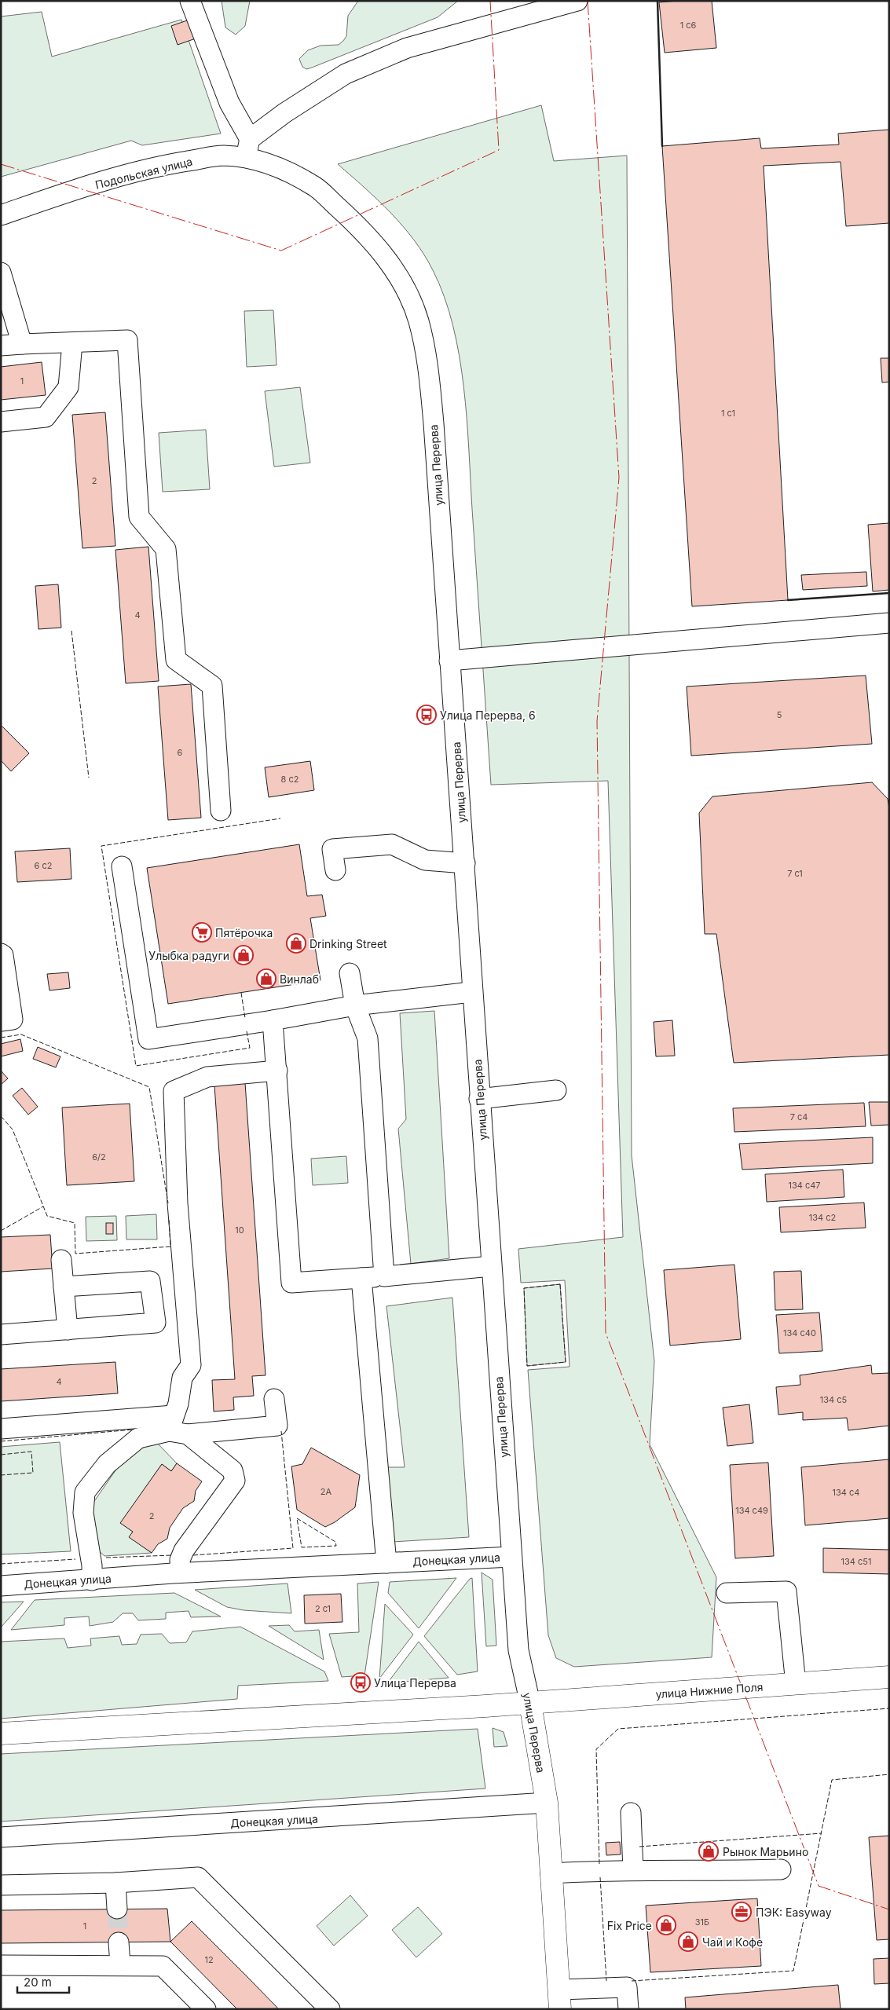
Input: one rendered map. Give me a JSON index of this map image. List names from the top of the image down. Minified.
{"streets":{"main road":["улица Перерва","улица Нижние Поля"],"street":["Подольская улица","Донецкая улица"]},"crossings":[["Подольская улица","улица Перерва"],["улица Перерва","Донецкая улица"],["улица Перерва","улица Нижние Поля"]],"places":{"bus stop":["Улица Перерва, 6","Улица Перерва"],"supermarket":["Пятёрочка"],"shop":["Drinking Street","Улыбка радуги","Винлаб","Рынок Марьино","Fix Price","Чай и Кофе"],"office":["ПЭК: Easyway"]},"house_numbers":["1 с6","1","1 с1","2","4","5","6","8 с2","6 с2","7 с1","7 с4","6/2","134 с47","134 с2","10","134 с40","4","134 с5","2А","134 с4","134 с49","2","134 с51","2 с1","31Б","1","12"],"scale_bar":"20 m"}
